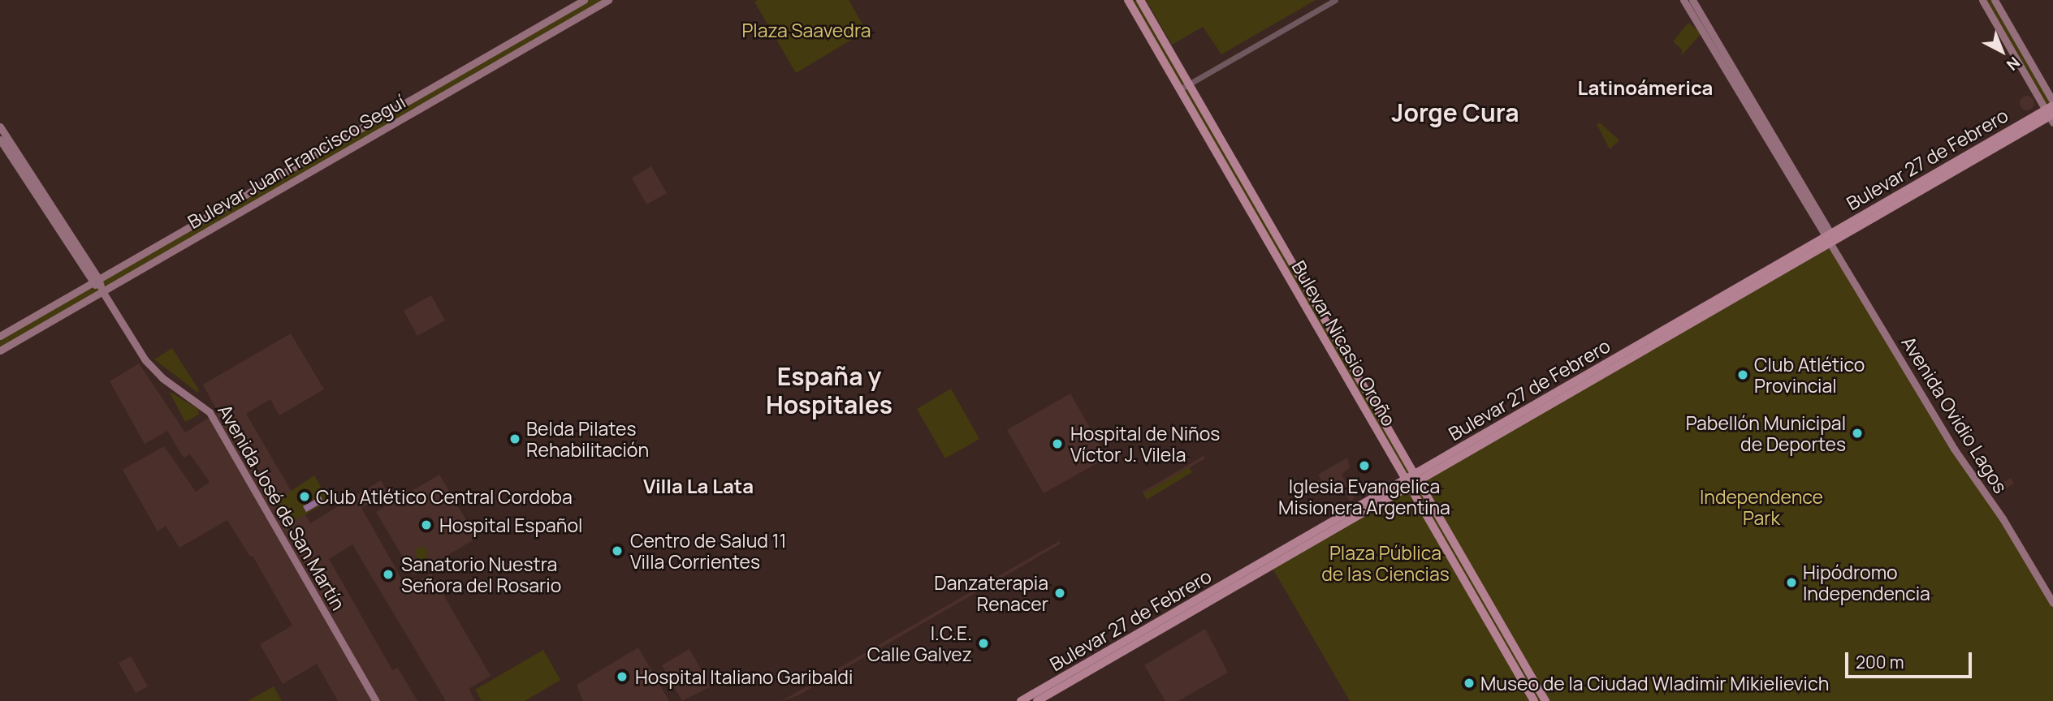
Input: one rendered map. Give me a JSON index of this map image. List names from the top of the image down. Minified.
{"streets":{"main road":["Bulevar 27 de Febrero","Bulevar Juan Francisco Seguí","Bulevar Nicasio Oroño","Avenida Ovidio Lagos","Avenida José de San Martín"]},"crossings":[["Bulevar 27 de Febrero","Bulevar Nicasio Oroño"],["Bulevar 27 de Febrero","Avenida Ovidio Lagos"],["Bulevar Juan Francisco Seguí","Avenida José de San Martín"]],"districts":["Latinoámerica","Jorge Cura","España y Hospitales","Villa La Lata"],"parks":["Plaza Saavedra","Independence Park","Plaza Pública de las Ciencias"],"places":["Club Atlético Provincial","Pabellón Municipal de Deportes","Belda Pilates Rehabilitación","Hospital de Niños Víctor J. Vilela","Iglesia Evangelica Misionera Argentina","Club Atlético Central Cordoba","Hospital Español","Centro de Salud 11 Villa Corrientes","Sanatorio Nuestra Señora del Rosario","Hipódromo Independencia","Danzaterapia Renacer","I.C.E. Calle Galvez","Hospital Italiano Garibaldi","Museo de la Ciudad Wladimir Mikielievich"],"scale_bar":"200 m","north":"bottom right"}
